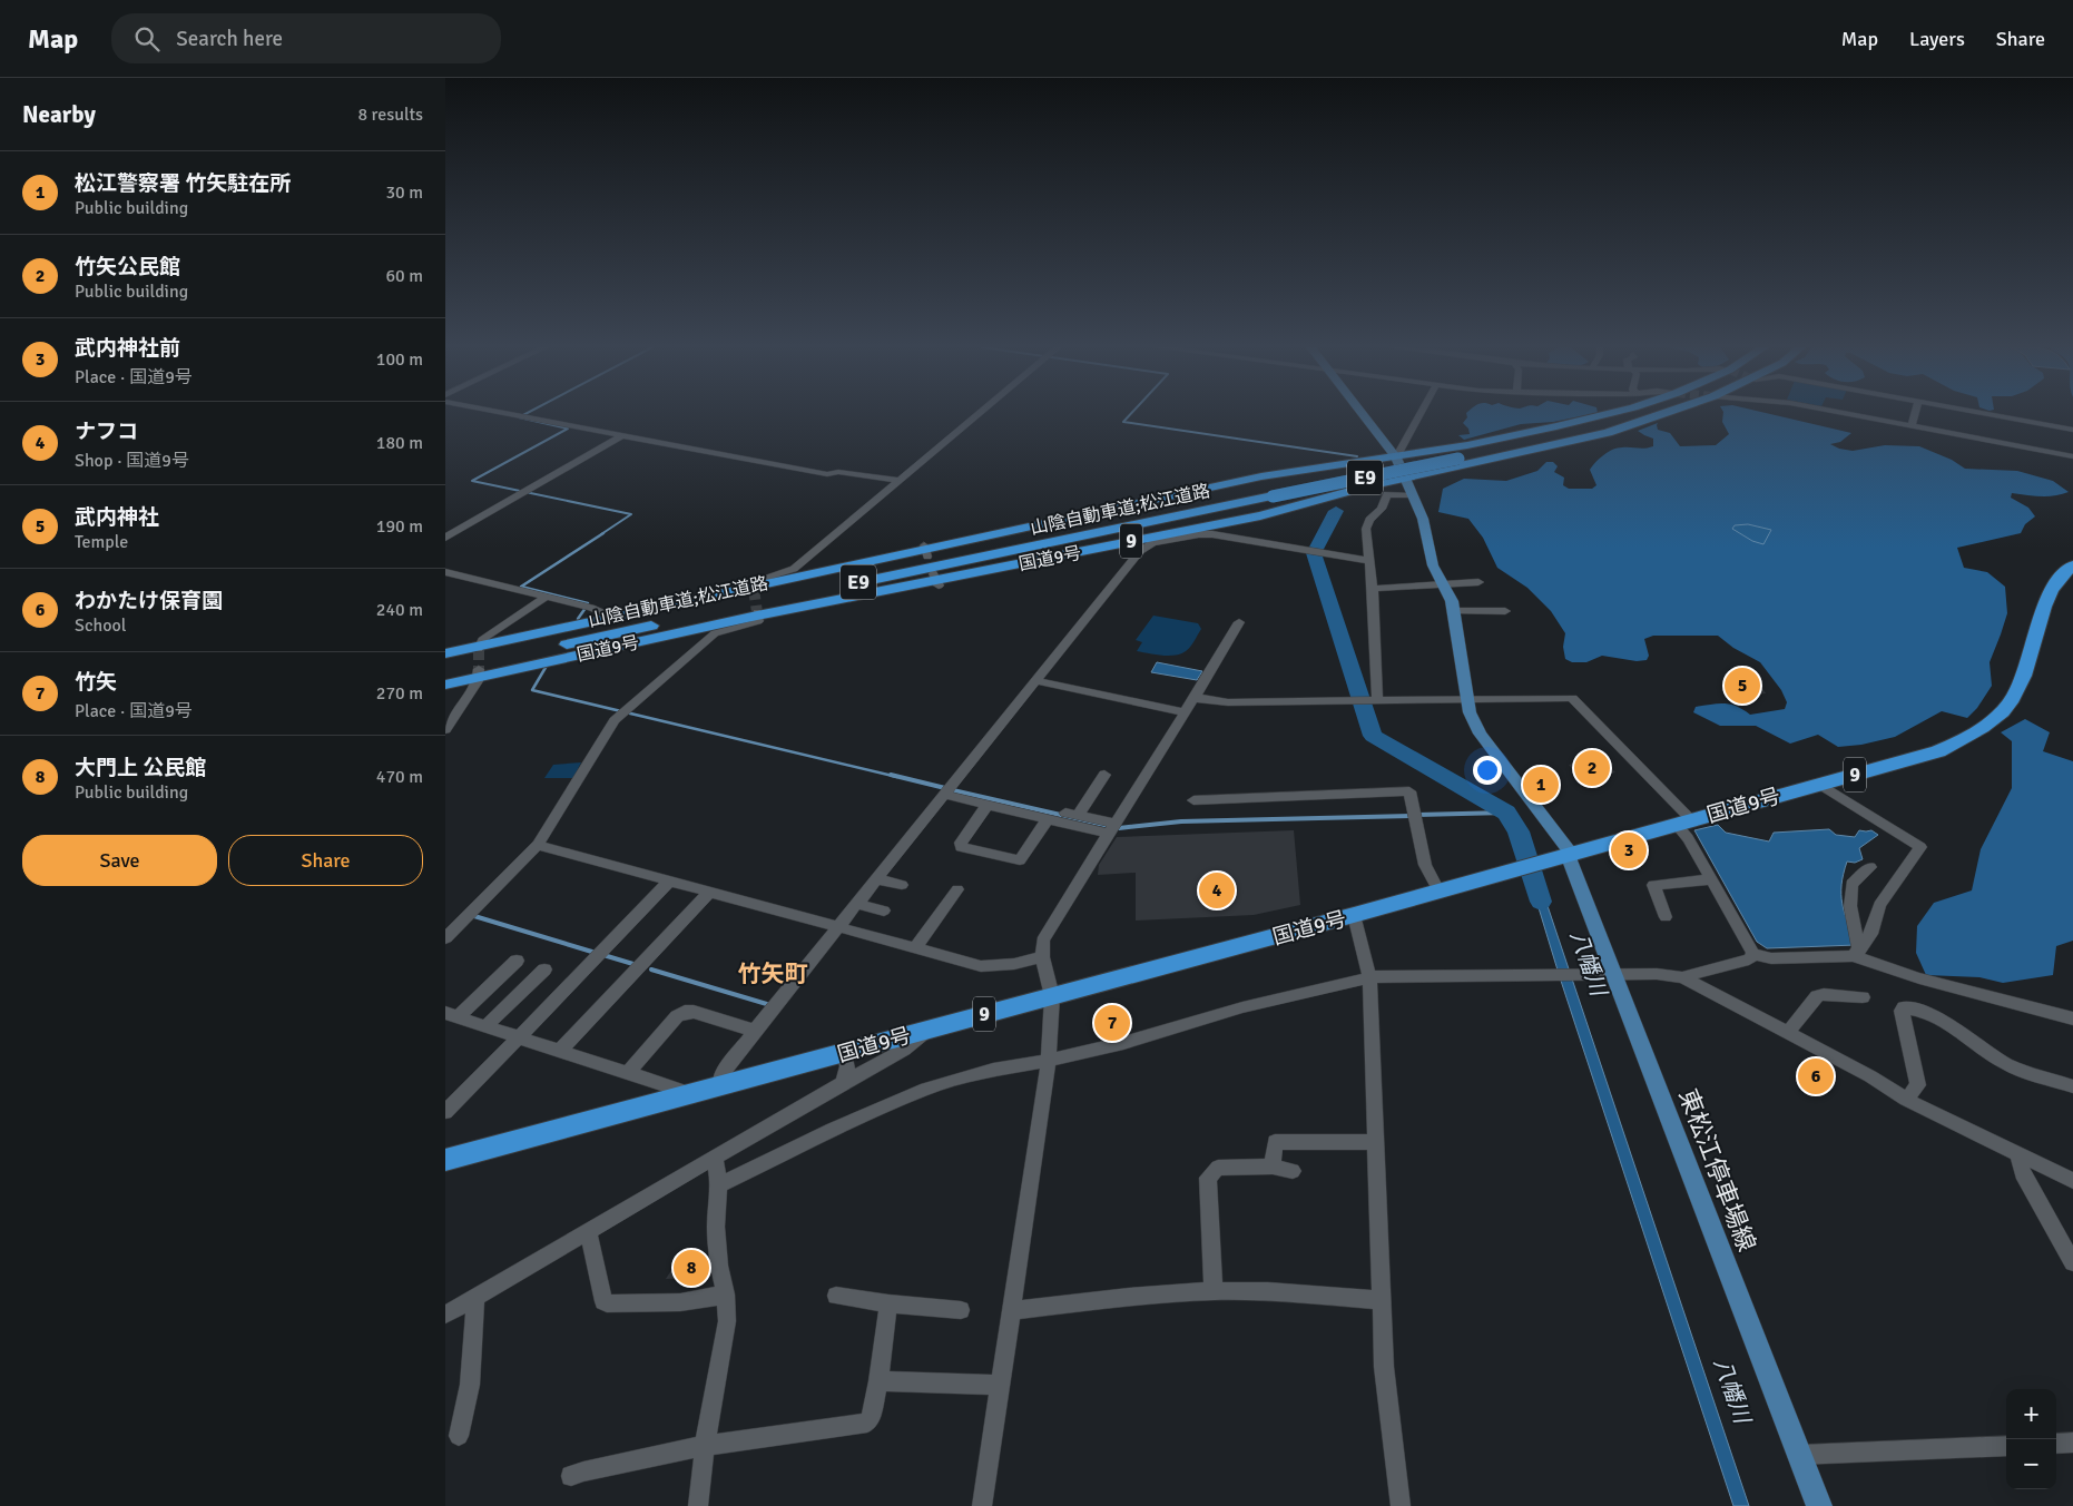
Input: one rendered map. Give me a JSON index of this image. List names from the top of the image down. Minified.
{"streets":{"highway":["E9","山陰自動車道;松江道路","9","国道9号"],"main road":["東松江停車場線"]},"crossings":[["国道9号","東松江停車場線"]],"districts":["竹矢町"],"water":["八幡川"],"page":{"header":"Map","search":"Search here","nav":["Map","Layers","Share"],"heading":["Nearby","8 results"],"list":[{"mark":"1","name":"松江警察署 竹矢駐在所","note":"Public building","value":"30 m"},{"mark":"2","name":"竹矢公民館","note":"Public building","value":"60 m"},{"mark":"3","name":"武内神社前","note":"Place · 国道9号","value":"100 m"},{"mark":"4","name":"ナフコ","note":"Shop · 国道9号","value":"180 m"},{"mark":"5","name":"武内神社","note":"Temple","value":"190 m"},{"mark":"6","name":"わかたけ保育園","note":"School","value":"240 m"},{"mark":"7","name":"竹矢","note":"Place · 国道9号","value":"270 m"},{"mark":"8","name":"大門上 公民館","note":"Public building","value":"470 m"}],"pins":["5","2","1","3","4","7","6","8"],"buttons":["Save","Share"],"map_buttons":["+","−"]}}
